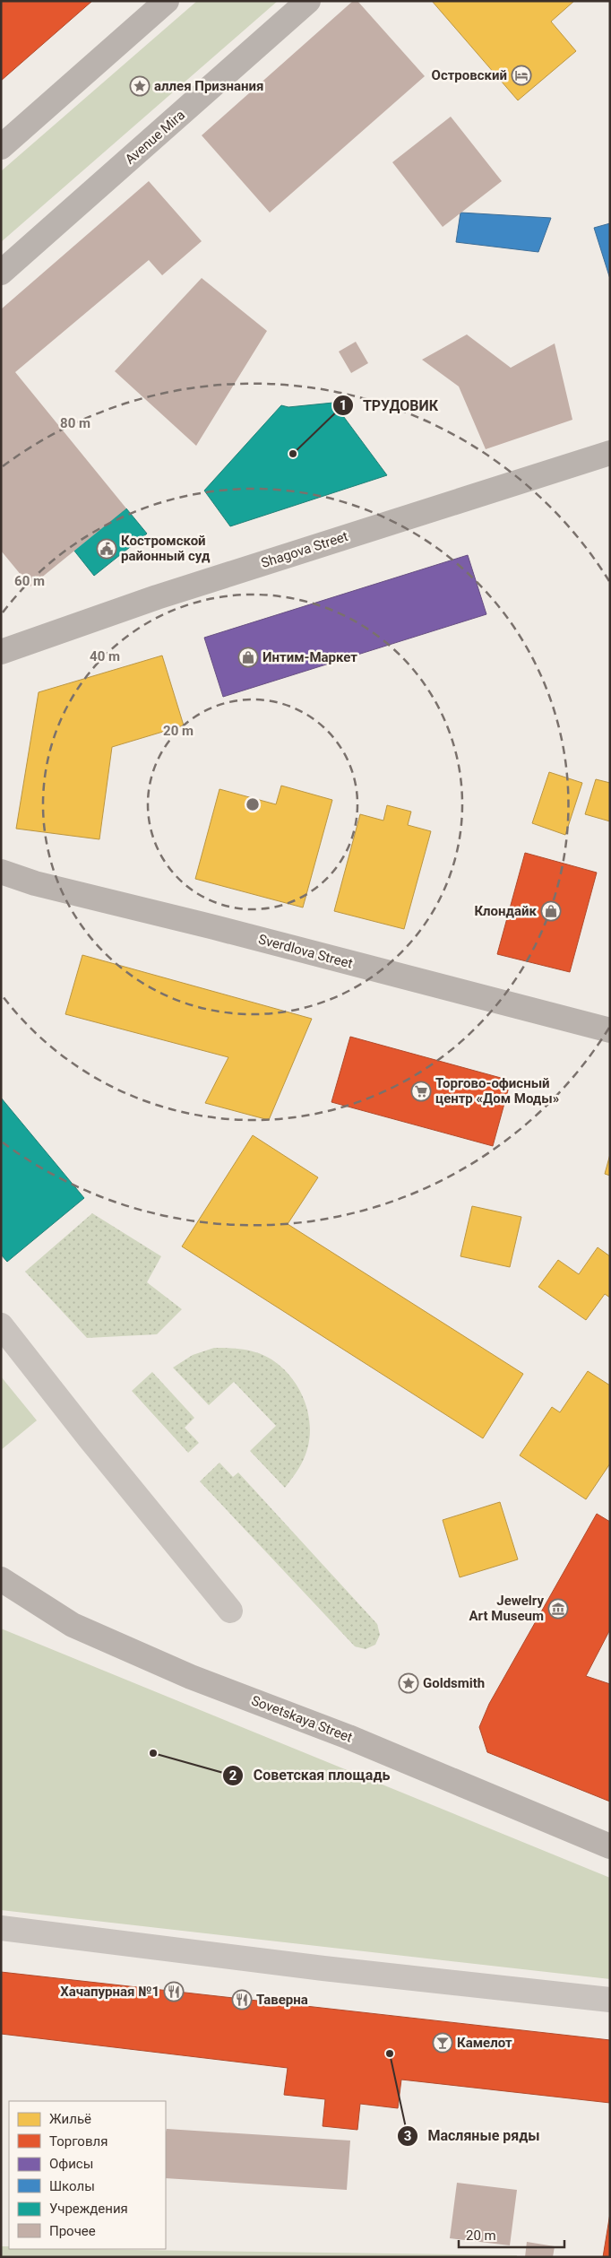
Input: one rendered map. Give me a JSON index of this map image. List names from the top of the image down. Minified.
{"streets":{"street":["Avenue Mira","Shagova Street","Sverdlova Street","Sovetskaya Street"]},"places":{"hotel":["Островский"],"place":["аллея Признания","Goldsmith"],"other":["ТРУДОВИК","Советская площадь","Масляные ряды"],"public building":["Костромской районный суд"],"shop":["Интим-Маркет","Клондайк"],"supermarket":["Торгово-офисный центр «Дом Моды»"],"museum":["Jewelry Art Museum"],"restaurant":["Хачапурная №1","Таверна"],"bar":["Камелот"]},"legend":["Жильё","Торговля","Офисы","Школы","Учреждения","Прочее"],"scale_bar":"20 m","rings":["80 m","60 m","40 m","20 m"]}
